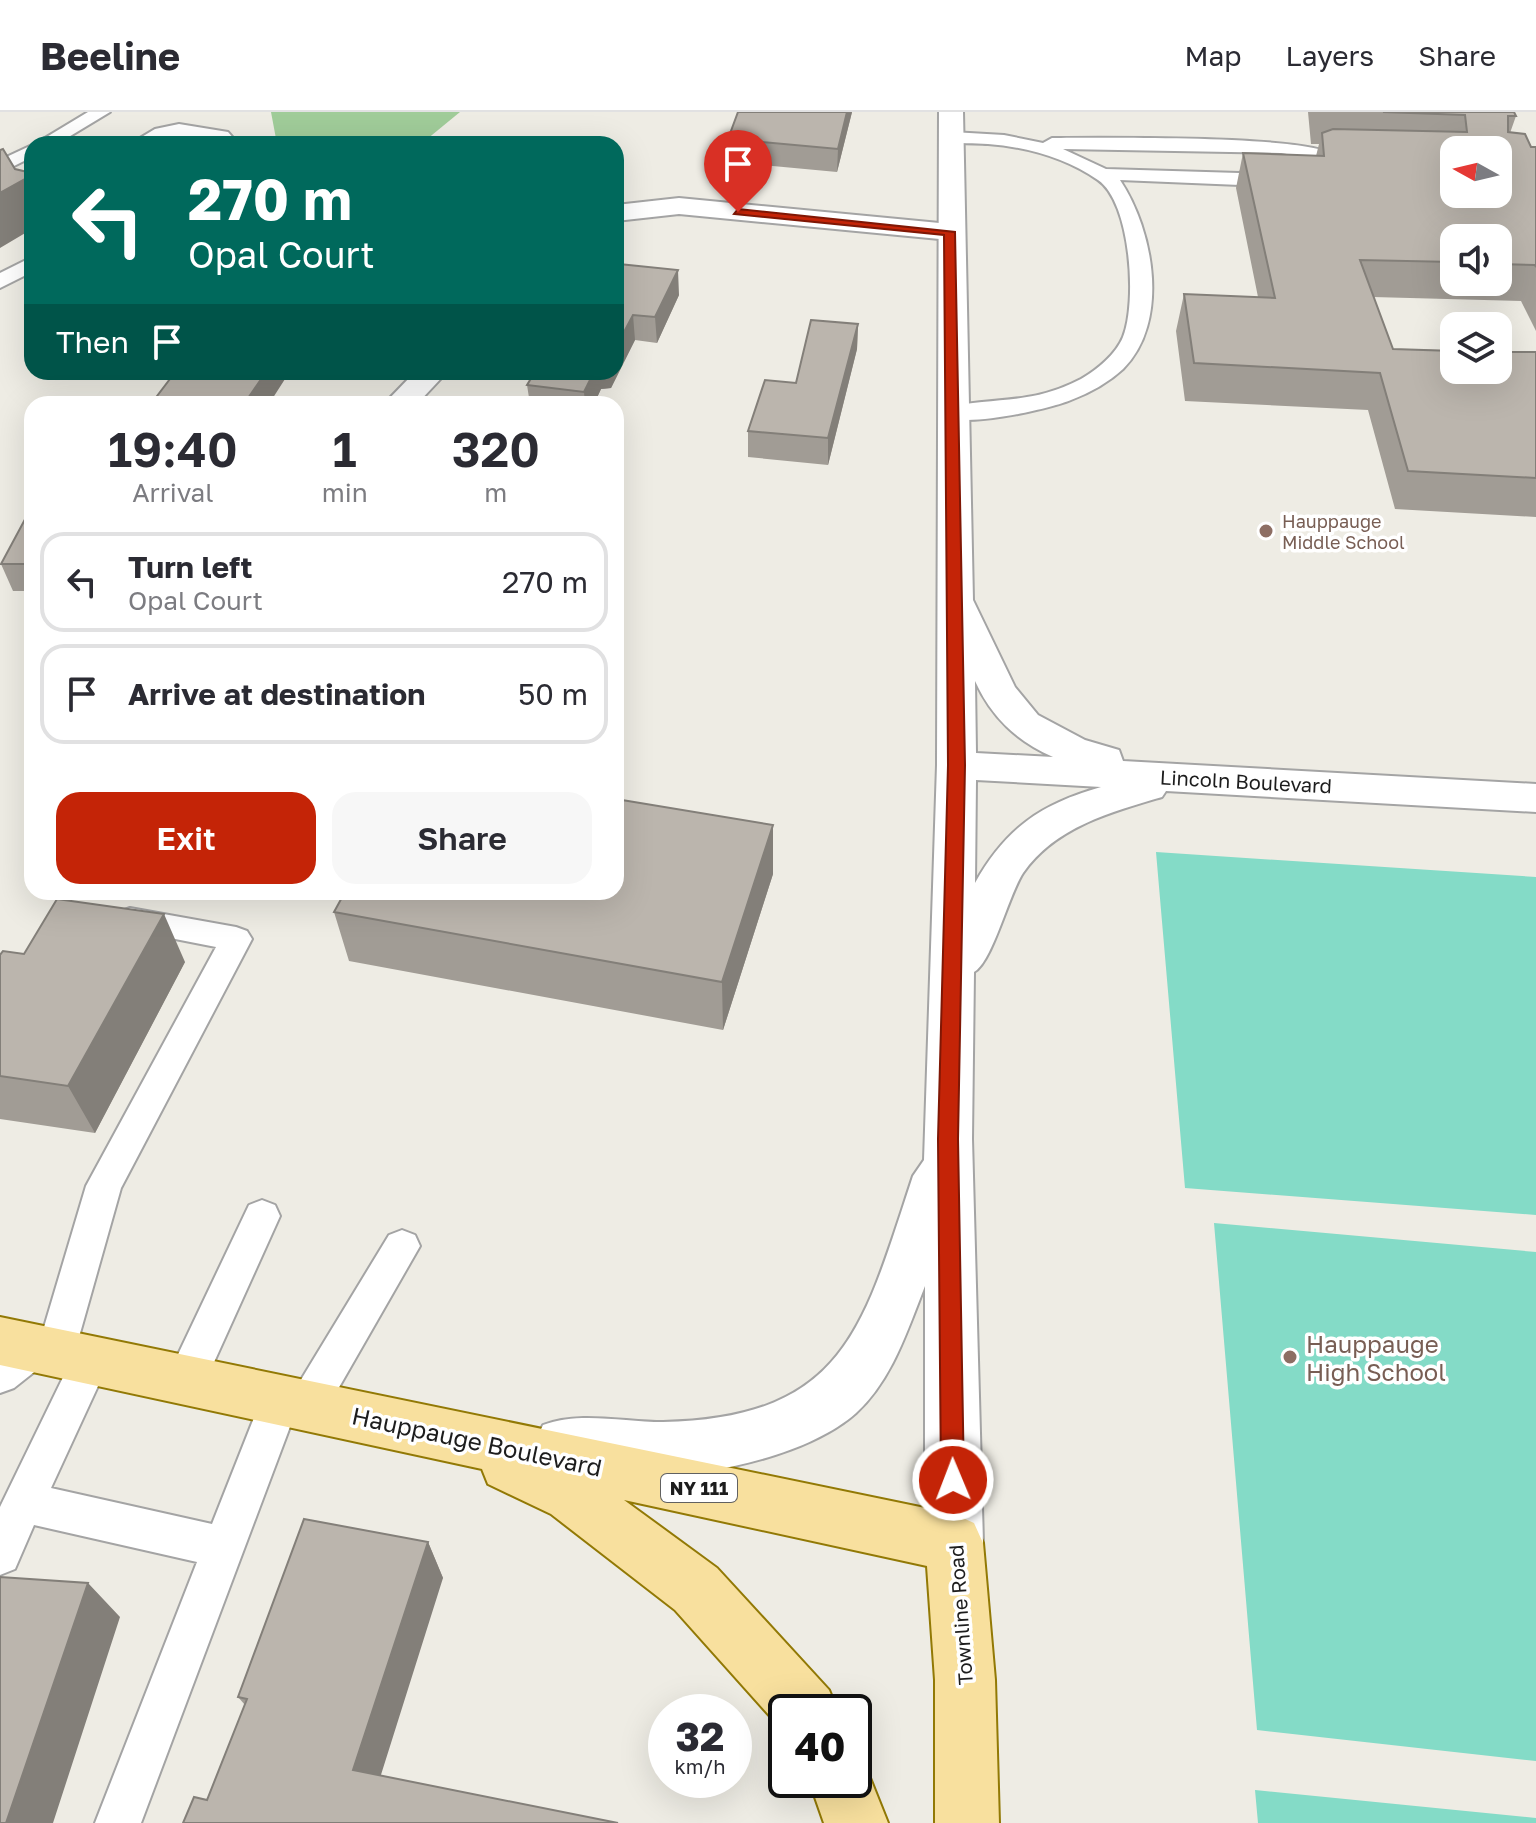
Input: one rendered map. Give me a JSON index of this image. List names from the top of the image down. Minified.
{"streets":{"main road":["Hauppauge Boulevard","NY 111","Townline Road"],"street":["Lincoln Boulevard"]},"crossings":[["Lincoln Boulevard","Townline Road"],["Hauppauge Boulevard","NY 111"],["Hauppauge Boulevard","Townline Road"]],"places":["Hauppauge Middle School","Hauppauge High School"],"north":"left","page":{"header":"Beeline","nav":["Map","Layers","Share"],"turn":["270 m","Opal Court"],"then":"Then","eta":["19:40","Arrival","1","min","320","m"],"list":[{"name":"Turn left","note":"Opal Court","value":"270 m"},{"name":"Arrive at destination","value":"50 m"}],"buttons":["Exit","Share"],"speed":"32 km/h","limit":"40"}}
